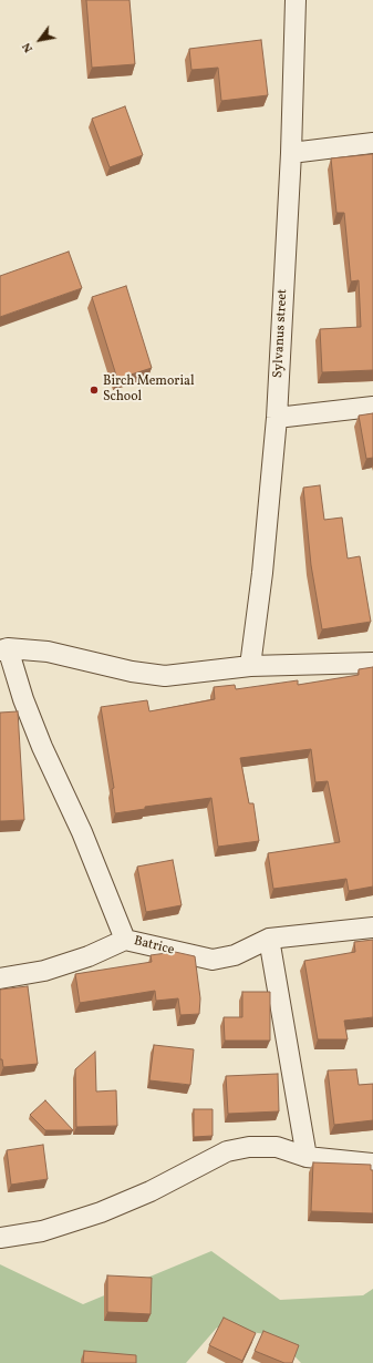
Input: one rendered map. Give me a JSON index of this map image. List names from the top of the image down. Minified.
{"streets":{"street":["Sylvanus street","Batrice"]},"places":["Birch Memorial School"],"north":"bottom left"}
